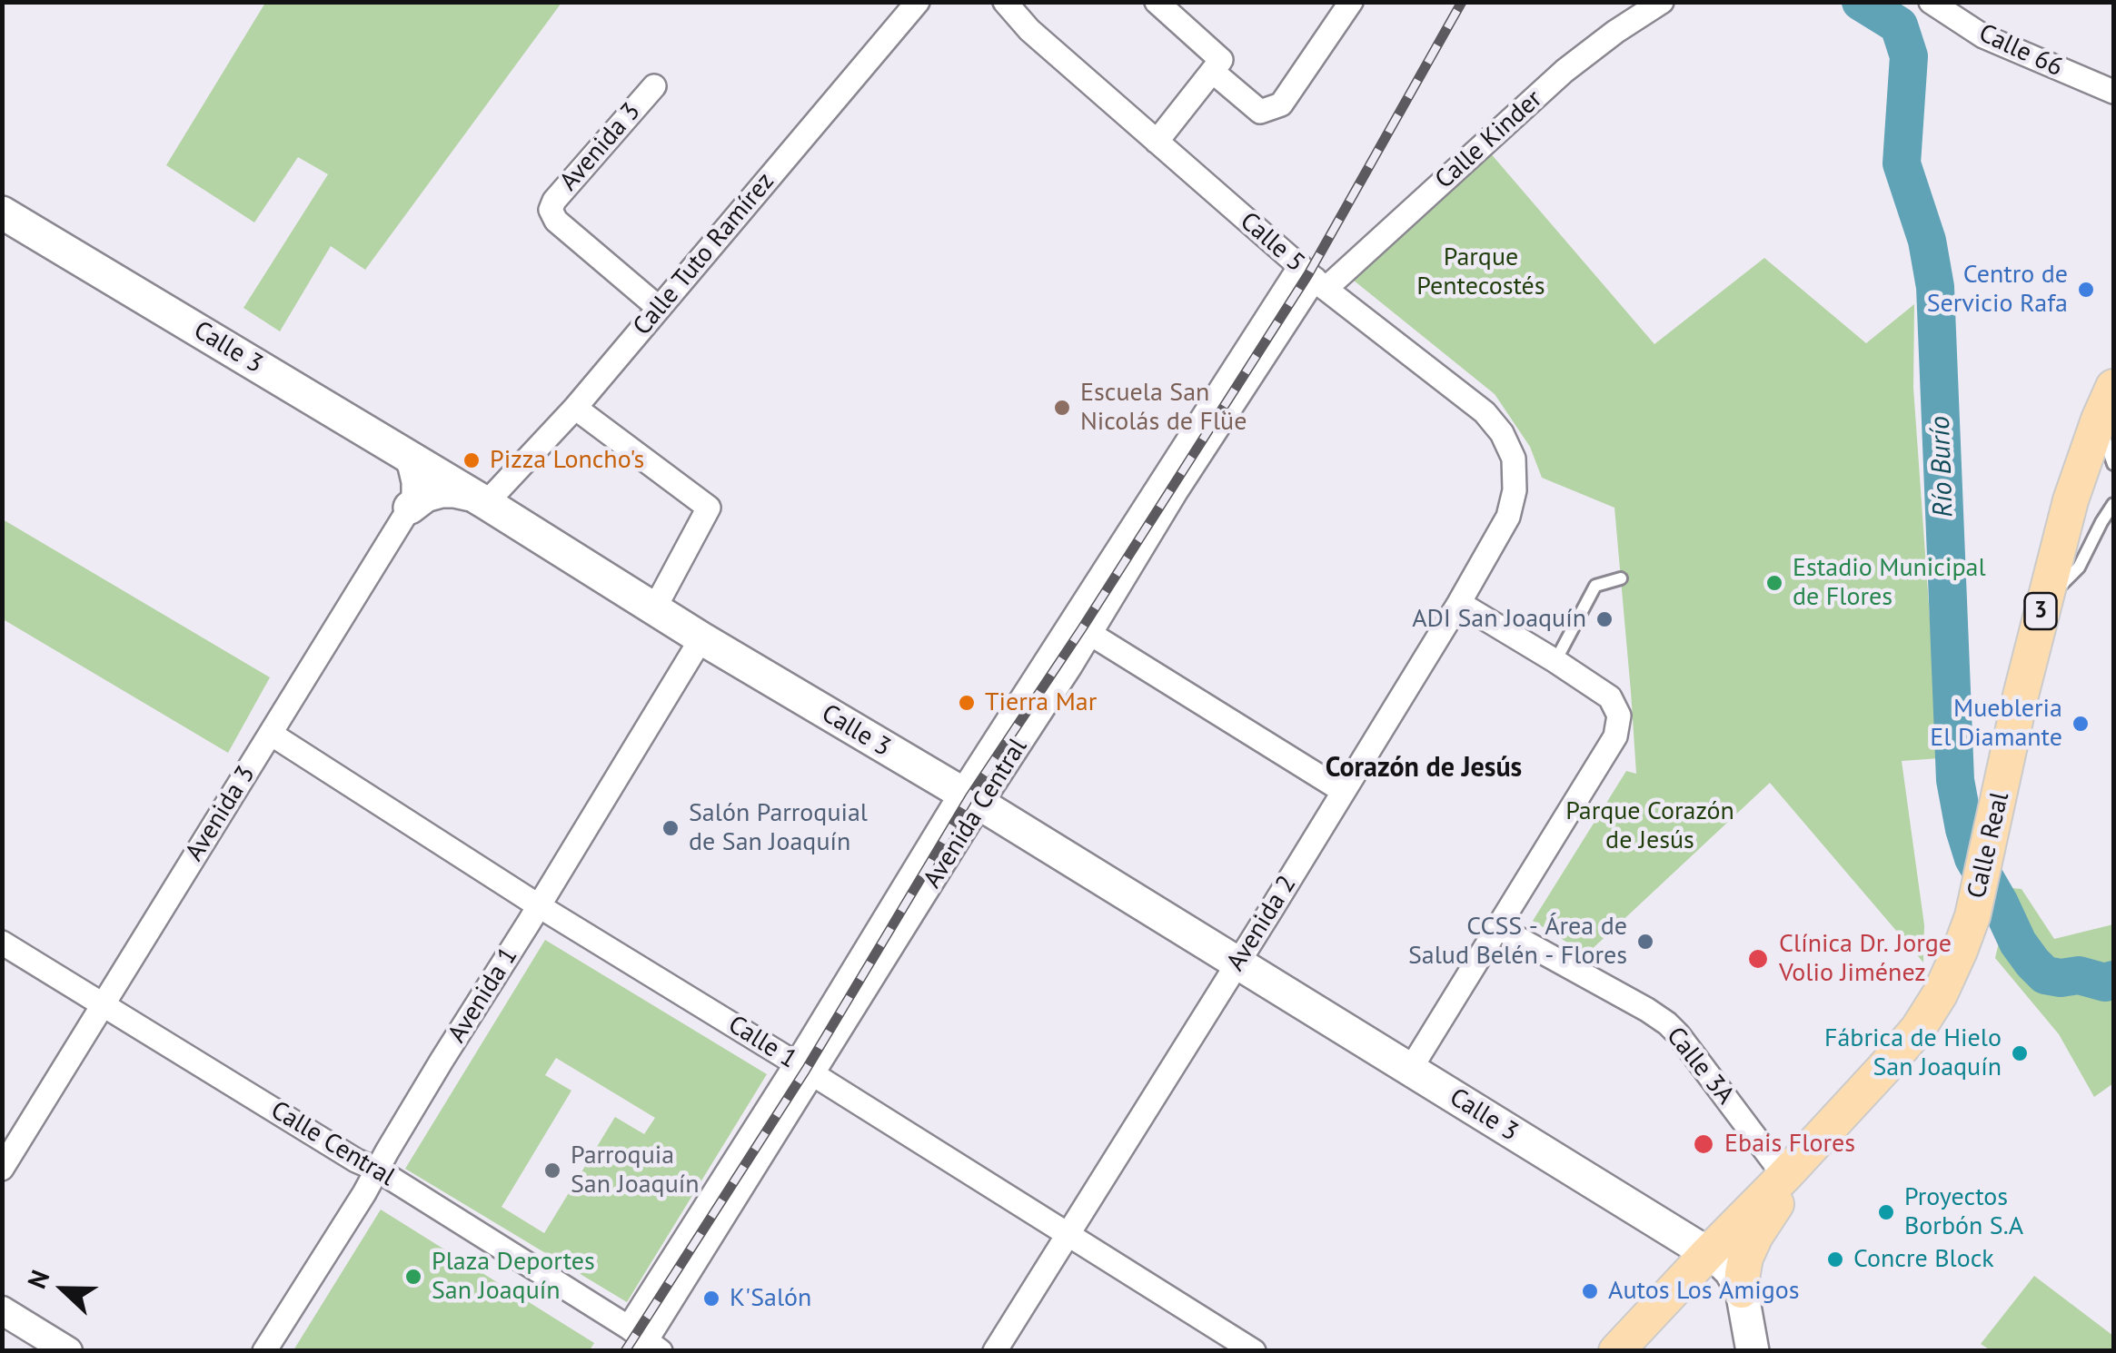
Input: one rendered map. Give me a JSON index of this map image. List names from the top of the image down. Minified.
{"streets":{"main road":["Calle 3","3","Calle Real"],"street":["Calle 66","Calle Kinder","Avenida 3","Calle 5","Calle Tuto Ramírez","Avenida Central","Avenida 2","Avenida 1","Calle 1","Calle 3A","Calle Central"]},"crossings":[["Calle Kinder","Calle 5"],["Calle Kinder","Avenida Central"],["Avenida 3","Calle Tuto Ramírez"],["Avenida 3","Calle 1"],["Avenida 3","Calle Central"],["Calle 5","Avenida Central"],["Calle 5","Avenida 2"],["Calle Tuto Ramírez","Calle 3"],["Calle 3","Avenida Central"],["Calle 3","Calle Real"],["Calle 3","Avenida 2"],["Calle 3","Avenida 1"],["Avenida Central","Calle 1"],["Avenida Central","Calle Central"],["Calle Real","Calle 3A"],["Avenida 2","Calle 1"],["Avenida 1","Calle 1"],["Avenida 1","Calle Central"]],"districts":["Corazón de Jesús"],"water":["Río Burío"],"parks":["Parque Pentecostés","Parque Corazón de Jesús"],"places":["Centro de Servicio Rafa","Escuela San Nicolás de Flüe","Pizza Loncho's","Estadio Municipal de Flores","ADI San Joaquín","Tierra Mar","Muebleria El Diamante","Salón Parroquial de San Joaquín","CCSS - Área de Salud Belén - Flores","Clínica Dr. Jorge Volio Jiménez","Fábrica de Hielo San Joaquín","Ebais Flores","Parroquia San Joaquín","Proyectos Borbón S.A","Concre Block","Plaza Deportes San Joaquín","Autos Los Amigos","K'Salón"],"north":"left"}
